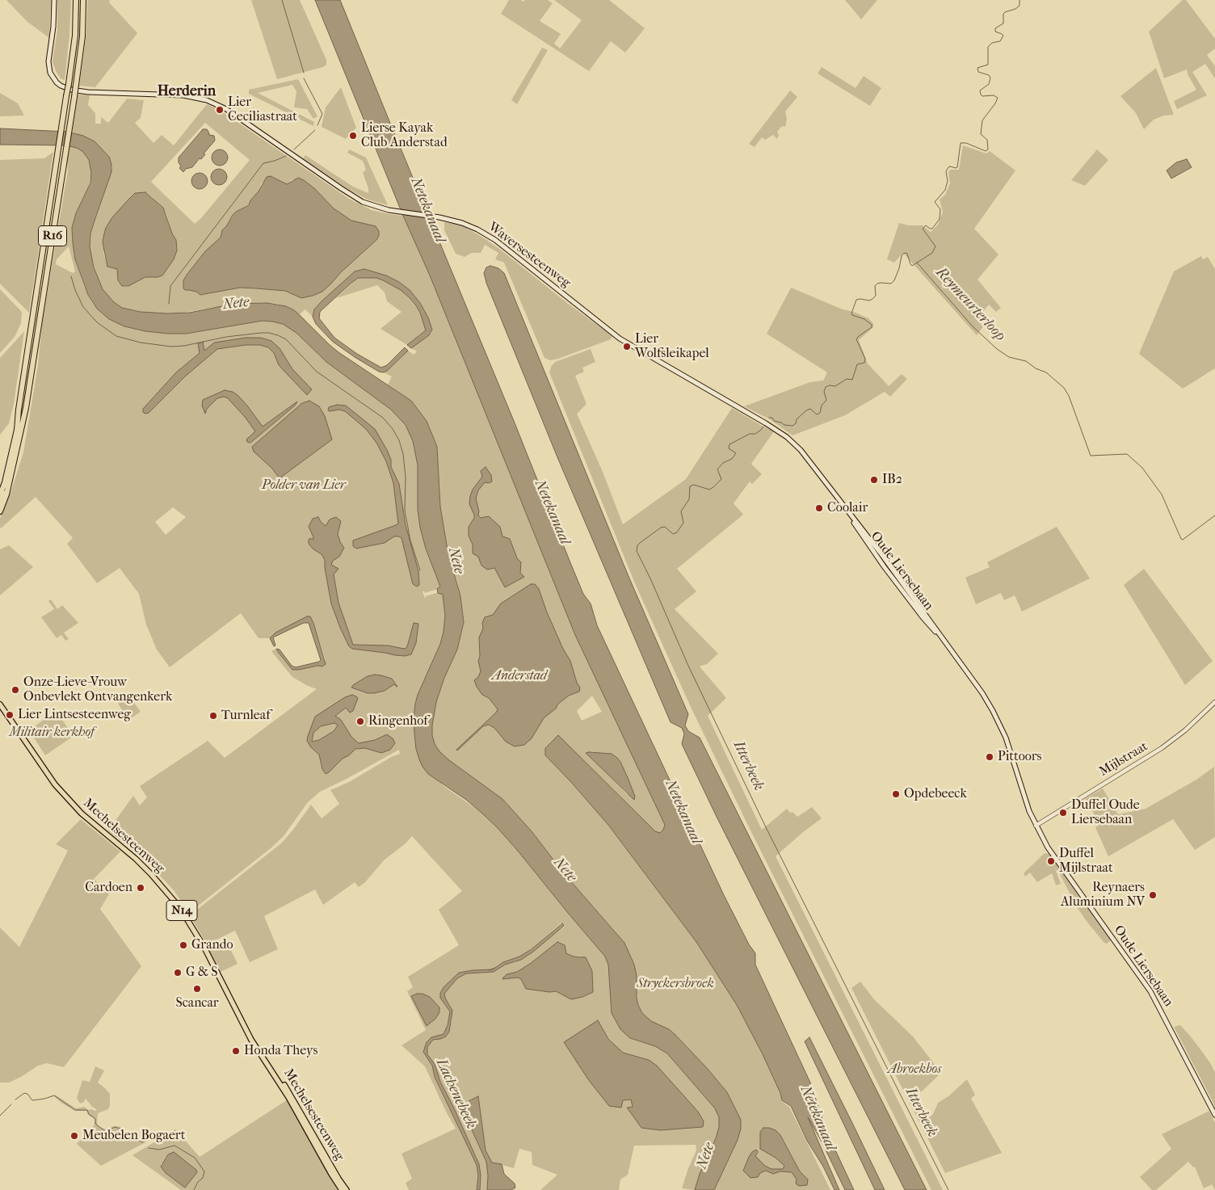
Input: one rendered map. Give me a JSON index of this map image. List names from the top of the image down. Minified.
{"streets":{"highway":["R16"],"main road":["Waversesteenweg","Oude Liersebaan","Mechelsesteenweg","N14"],"street":["Mijlstraat"]},"crossings":[["Waversesteenweg","Oude Liersebaan"],["Oude Liersebaan","Mijlstraat"]],"districts":["Herderin"],"water":["Netekanaal","Nete","Reymeurterloop","Itterbeek","Lachenebeek"],"parks":["Polder van Lier","Anderstad","Militair kerkhof","Stryckersbroek","Abroekbos"],"places":["Lier Ceciliastraat","Lierse Kayak Club Anderstad","Lier Wolfsleikapel","IB2","Coolair","Onze-Lieve-Vrouw Onbevlekt Ontvangenkerk","Lier Lintsesteenweg","Turnleaf","Ringenhof","Pittoors","Opdebeeck","Duffel Oude Liersebaan","Duffel Mijlstraat","Cardoen","Reynaers Aluminium NV","Grando","G & S","Scancar","Honda Theys","Meubelen Bogaert"]}
